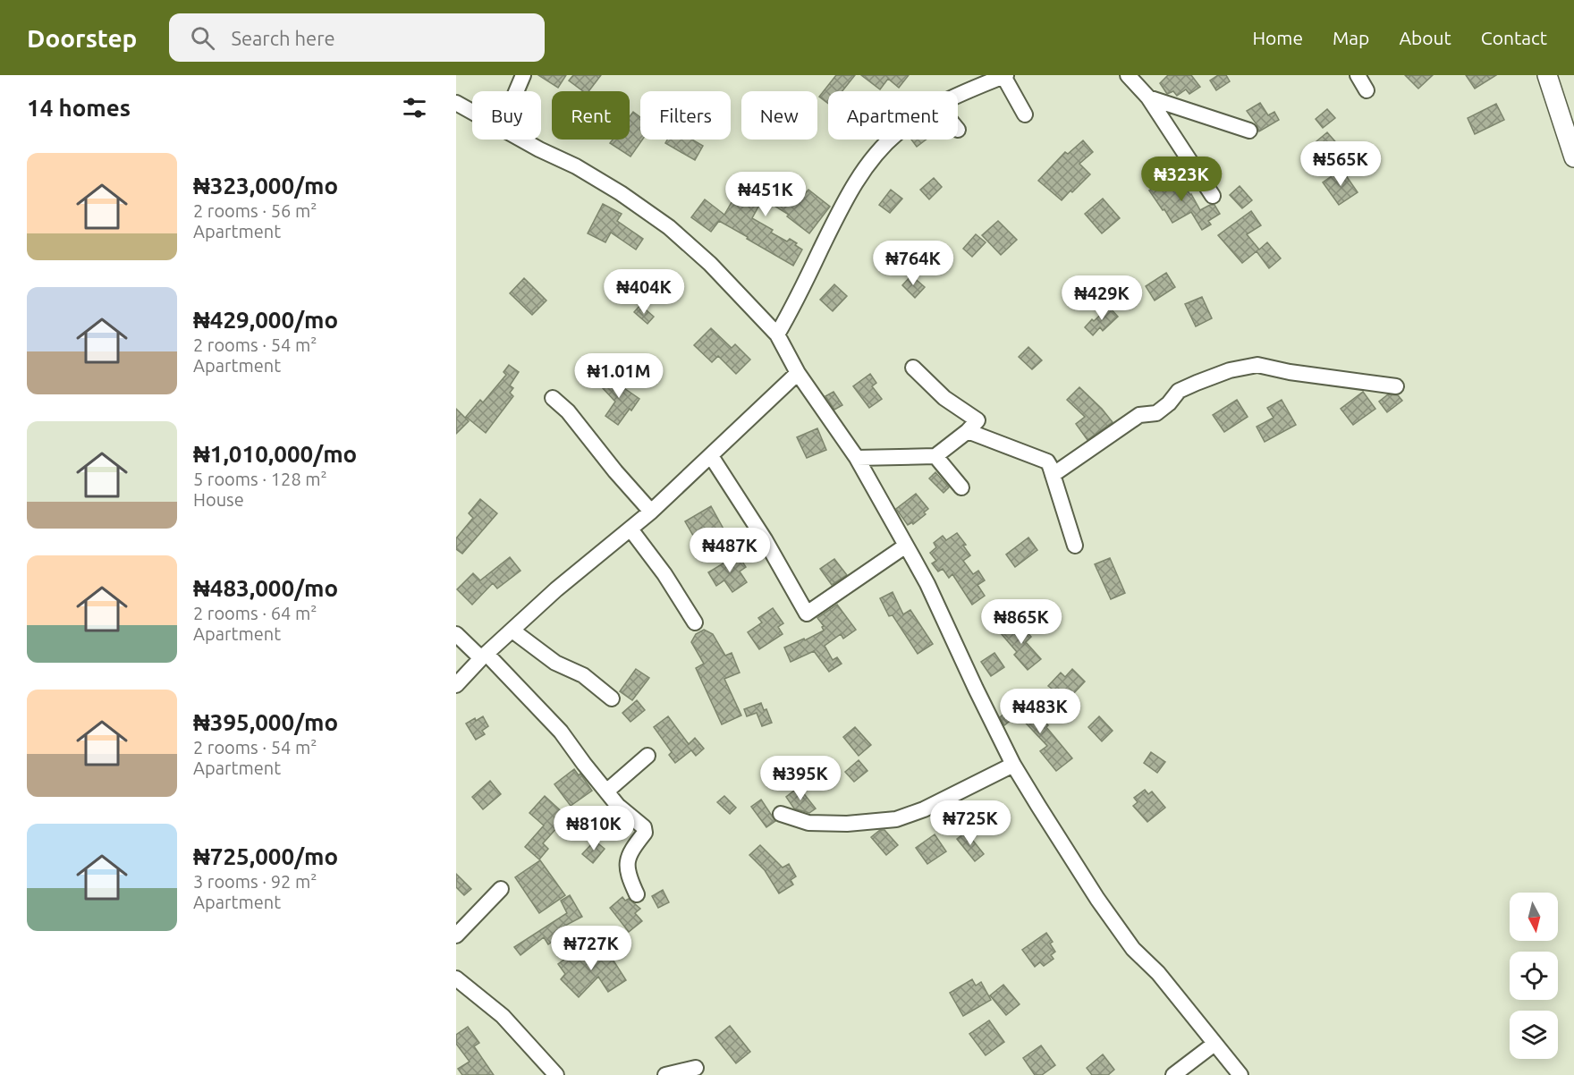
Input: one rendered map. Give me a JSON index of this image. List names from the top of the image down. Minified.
{"north":"bottom","page":{"header":"Doorstep","search":"Search here","nav":["Home","Map","About","Contact"],"heading":"14 homes","chip":["Buy","Rent","Filters","New","Apartment"],"list":[{"name":"₦323,000/mo","note":"2 rooms · 56 m² · Apartment"},{"name":"₦429,000/mo","note":"2 rooms · 54 m² · Apartment"},{"name":"₦1,010,000/mo","note":"5 rooms · 128 m² · House"},{"name":"₦483,000/mo","note":"2 rooms · 64 m² · Apartment"},{"name":"₦395,000/mo","note":"2 rooms · 54 m² · Apartment"},{"name":"₦725,000/mo","note":"3 rooms · 92 m² · Apartment"}],"price":["₦565K","₦323K","₦451K","₦764K","₦404K","₦429K","₦1.01M","₦487K","₦865K","₦483K","₦395K","₦725K","₦810K","₦727K"]}}
